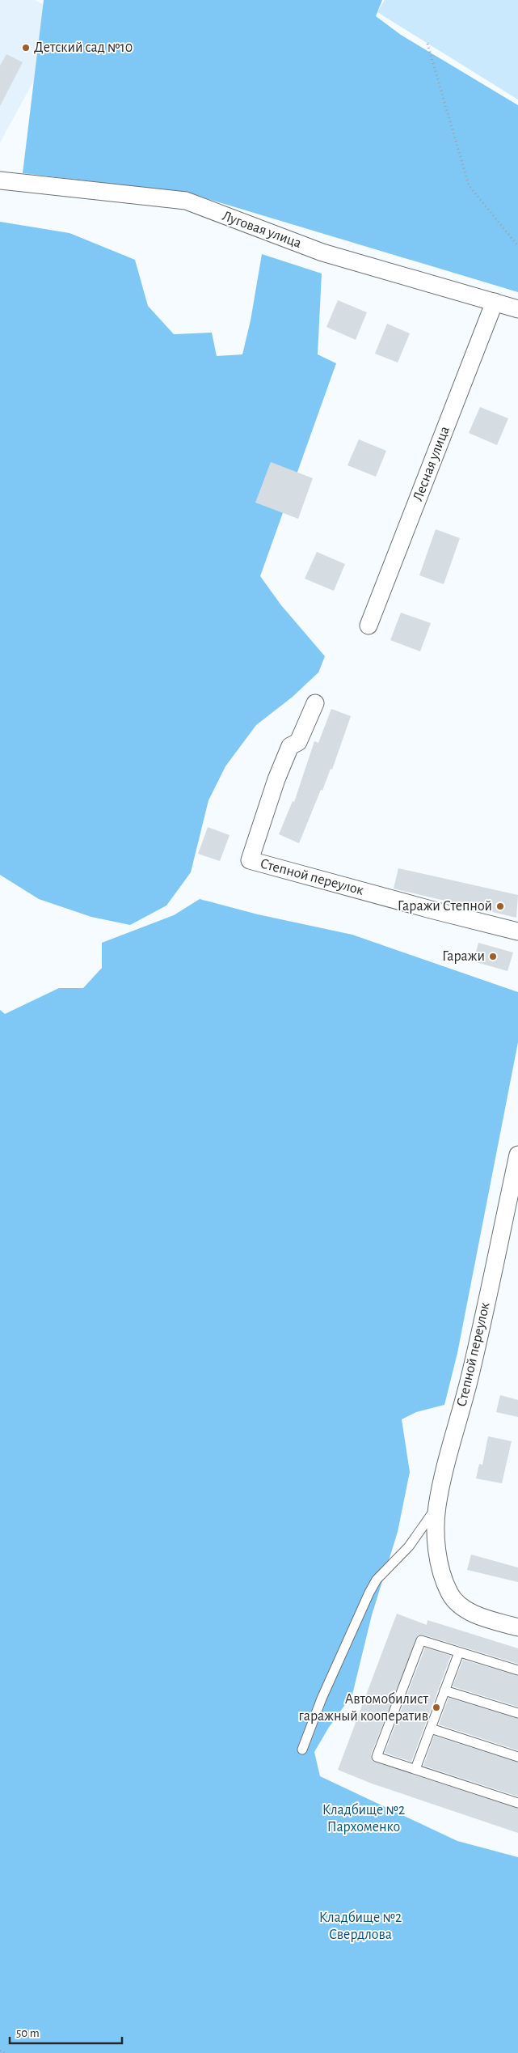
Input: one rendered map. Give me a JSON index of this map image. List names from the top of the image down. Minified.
{"streets":{"street":["Луговая улица","Лесная улица","Степной переулок"]},"crossings":[["Луговая улица","Лесная улица"]],"parks":["Кладбище №2 Пархоменко","Кладбище №2 Свердлова"],"places":["Детский сад №10","Гаражи Степной","Гаражи","Автомобилист гаражный кооператив"],"scale_bar":"50 m"}
